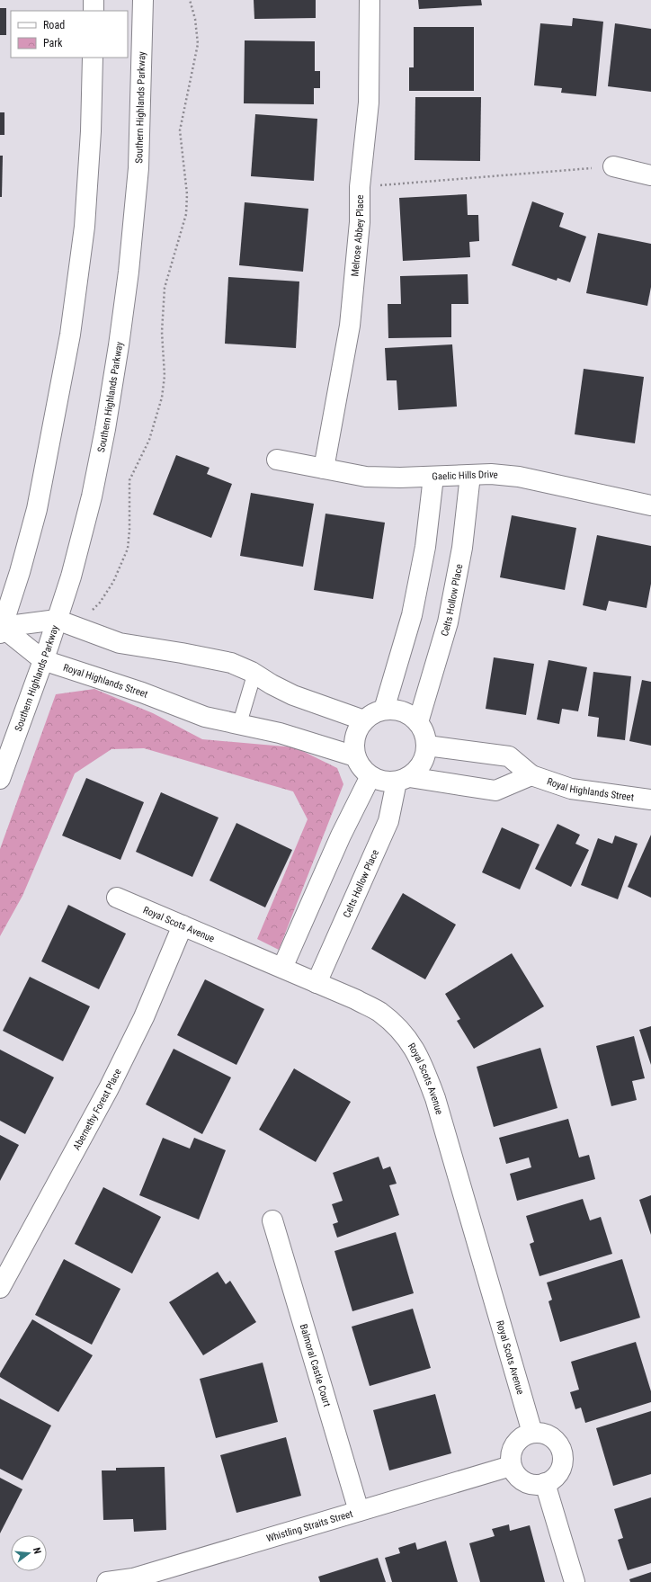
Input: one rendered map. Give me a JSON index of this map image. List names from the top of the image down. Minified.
{"streets":{"street":["Southern Highlands Parkway","Melrose Abbey Place","Gaelic Hills Drive","Celts Hollow Place","Royal Highlands Street","Royal Scots Avenue","Abernethy Forest Place","Balmoral Castle Court","Whistling Straits Street"]},"crossings":[["Southern Highlands Parkway","Royal Highlands Street"],["Melrose Abbey Place","Gaelic Hills Drive"],["Gaelic Hills Drive","Celts Hollow Place"],["Celts Hollow Place","Royal Highlands Street"],["Celts Hollow Place","Royal Scots Avenue"],["Royal Scots Avenue","Abernethy Forest Place"],["Royal Scots Avenue","Whistling Straits Street"],["Balmoral Castle Court","Whistling Straits Street"]],"legend":["Road","Park"],"north":"right"}
